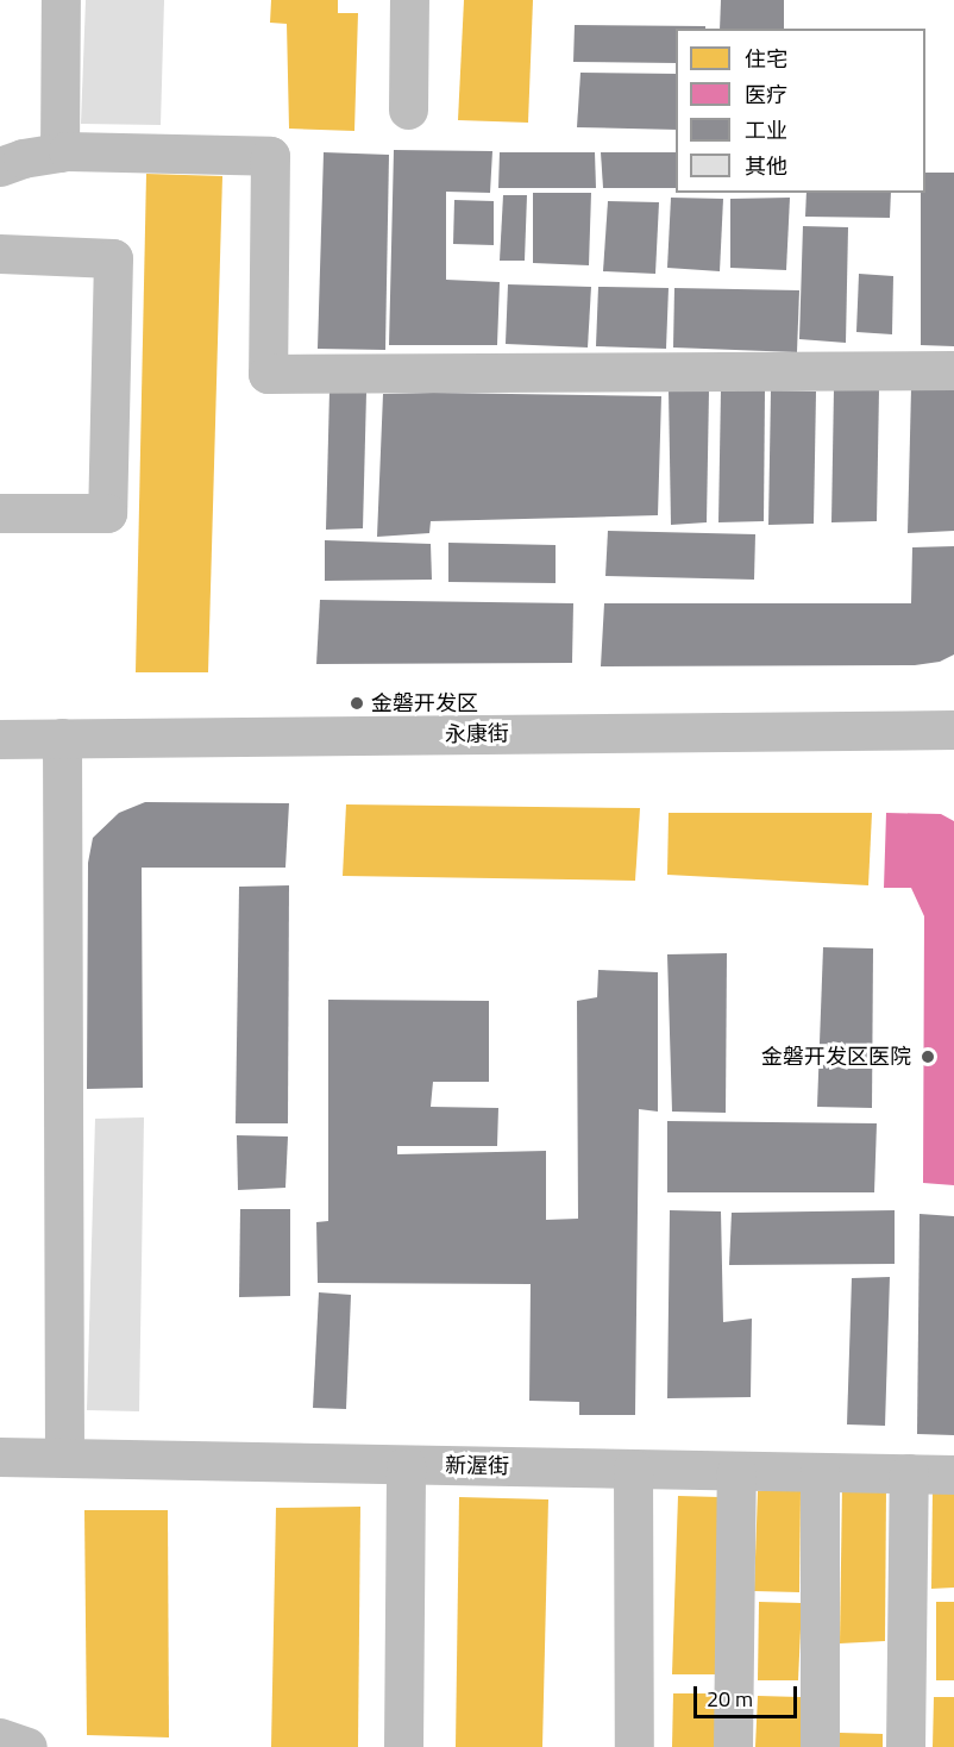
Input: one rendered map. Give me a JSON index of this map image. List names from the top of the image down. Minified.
{"streets":{"street":["永康街","新渥街"]},"places":["金磐开发区","金磐开发区医院"],"legend":["住宅","医疗","工业","其他"],"scale_bar":"20 m"}
